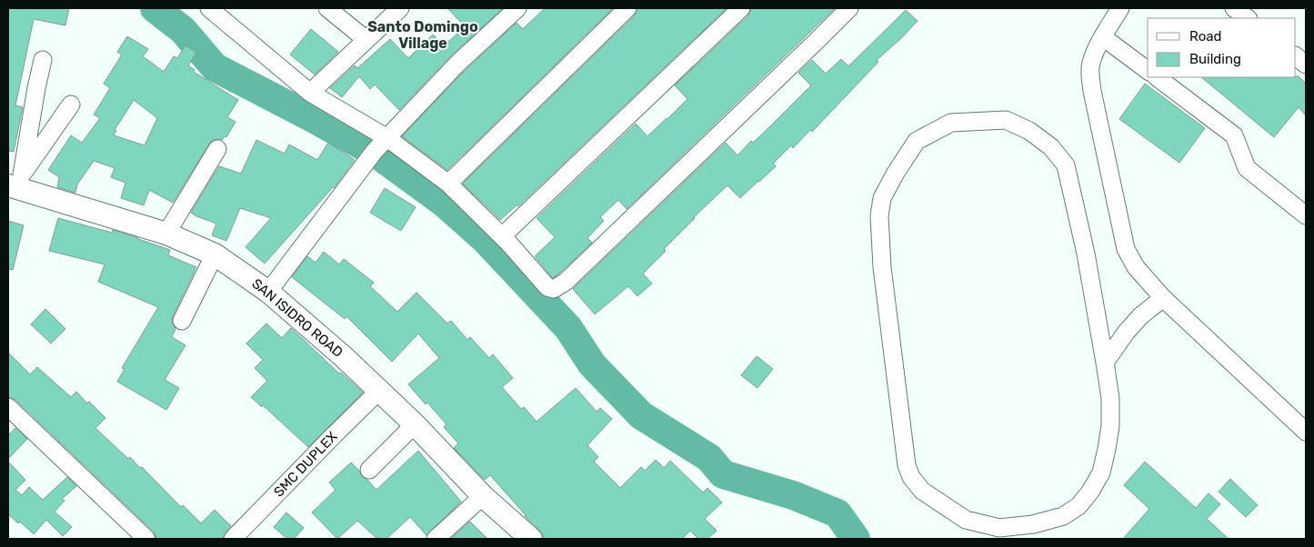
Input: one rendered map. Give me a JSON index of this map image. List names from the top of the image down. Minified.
{"streets":{"main road":["SAN ISIDRO ROAD"],"street":["SMC DUPLEX"]},"crossings":[["SAN ISIDRO ROAD","SMC DUPLEX"]],"districts":["Santo Domingo Village"],"legend":["Road","Building"]}
